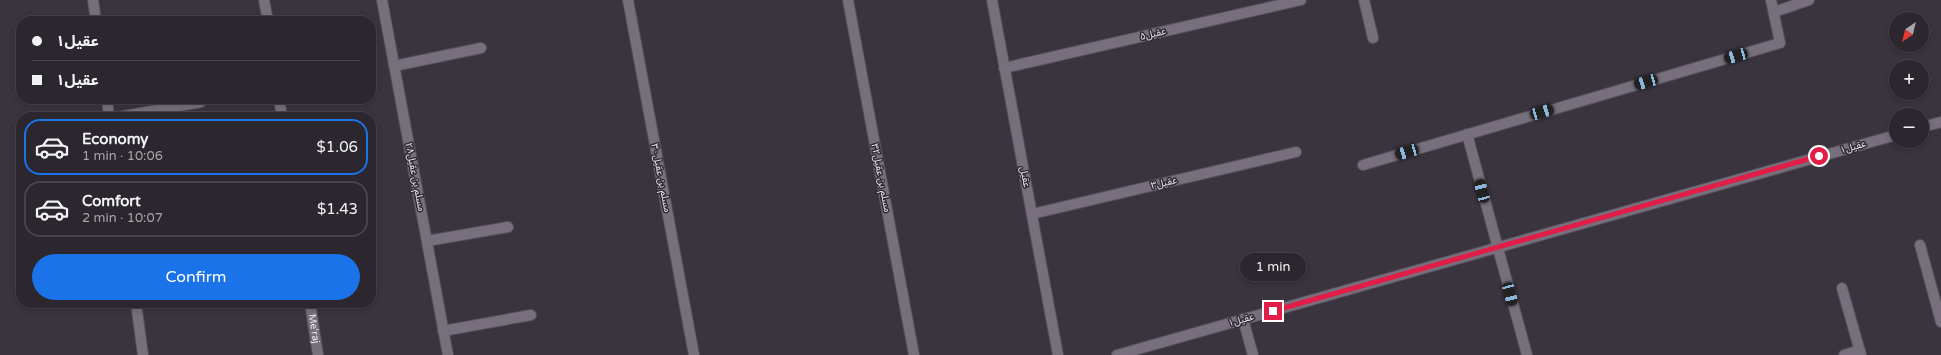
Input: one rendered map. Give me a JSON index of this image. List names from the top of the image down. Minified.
{"streets":{"street":["عقیل۵","عقیل۱","مسلم بن عقیل۲۸","عقیل","مسلم بن عقیل۳۰","مسلم بن عقیل۳۲","عقیل۳","Me'raj"]},"crossings":[["عقیل۵","عقیل"],["عقیل","عقیل۳"]],"north":"bottom left","page":{"map_buttons":["+","−"],"banner":["عقیل۱","عقیل۱"],"list":[{"name":"Economy","note":"1 min · 10:06","value":"$1.06"},{"name":"Comfort","note":"2 min · 10:07","value":"$1.43"}],"buttons":"Confirm","bubble":"1 min"}}
